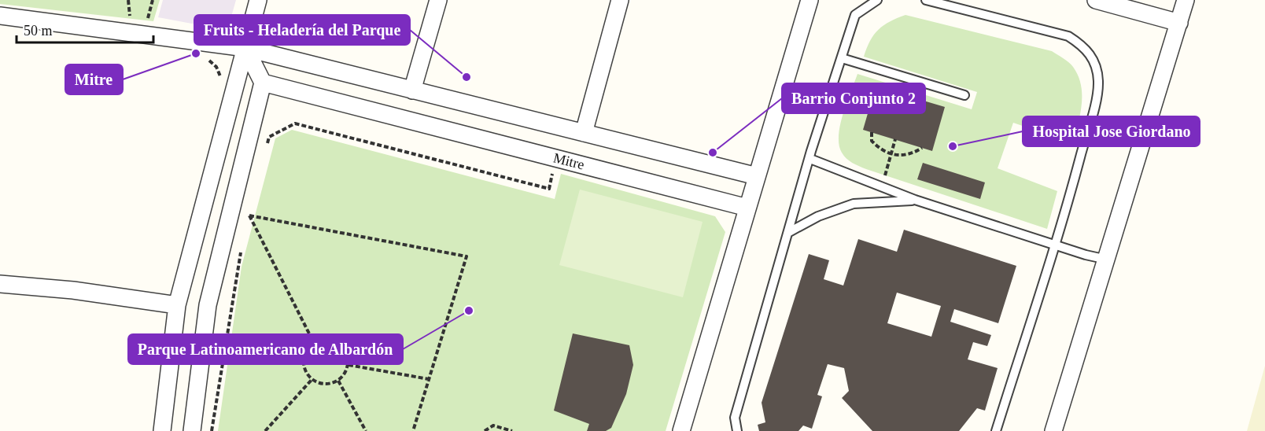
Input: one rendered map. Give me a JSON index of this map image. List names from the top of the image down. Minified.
{"streets":{"street":["Mitre"]},"places":["Mitre","Fruits - Heladería del Parque","Hospital Jose Giordano","Barrio Conjunto 2","Parque Latinoamericano de Albardón"],"scale_bar":"50 m"}
